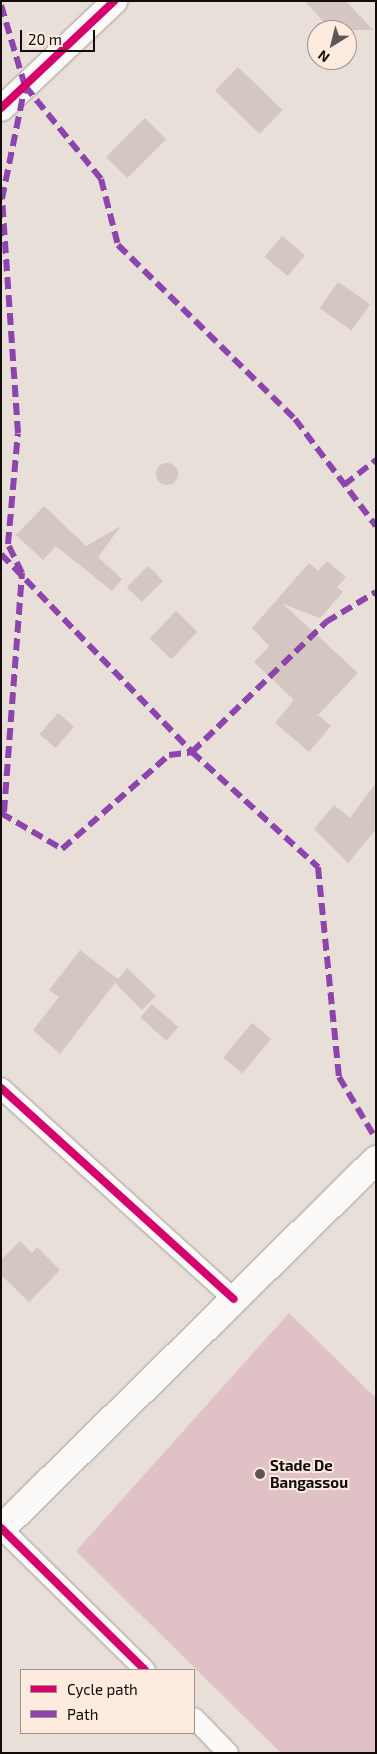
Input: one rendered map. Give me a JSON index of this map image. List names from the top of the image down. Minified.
{"places":["Stade De Bangassou"],"legend":["Cycle path","Path"],"scale_bar":"20 m","north":"bottom left"}
